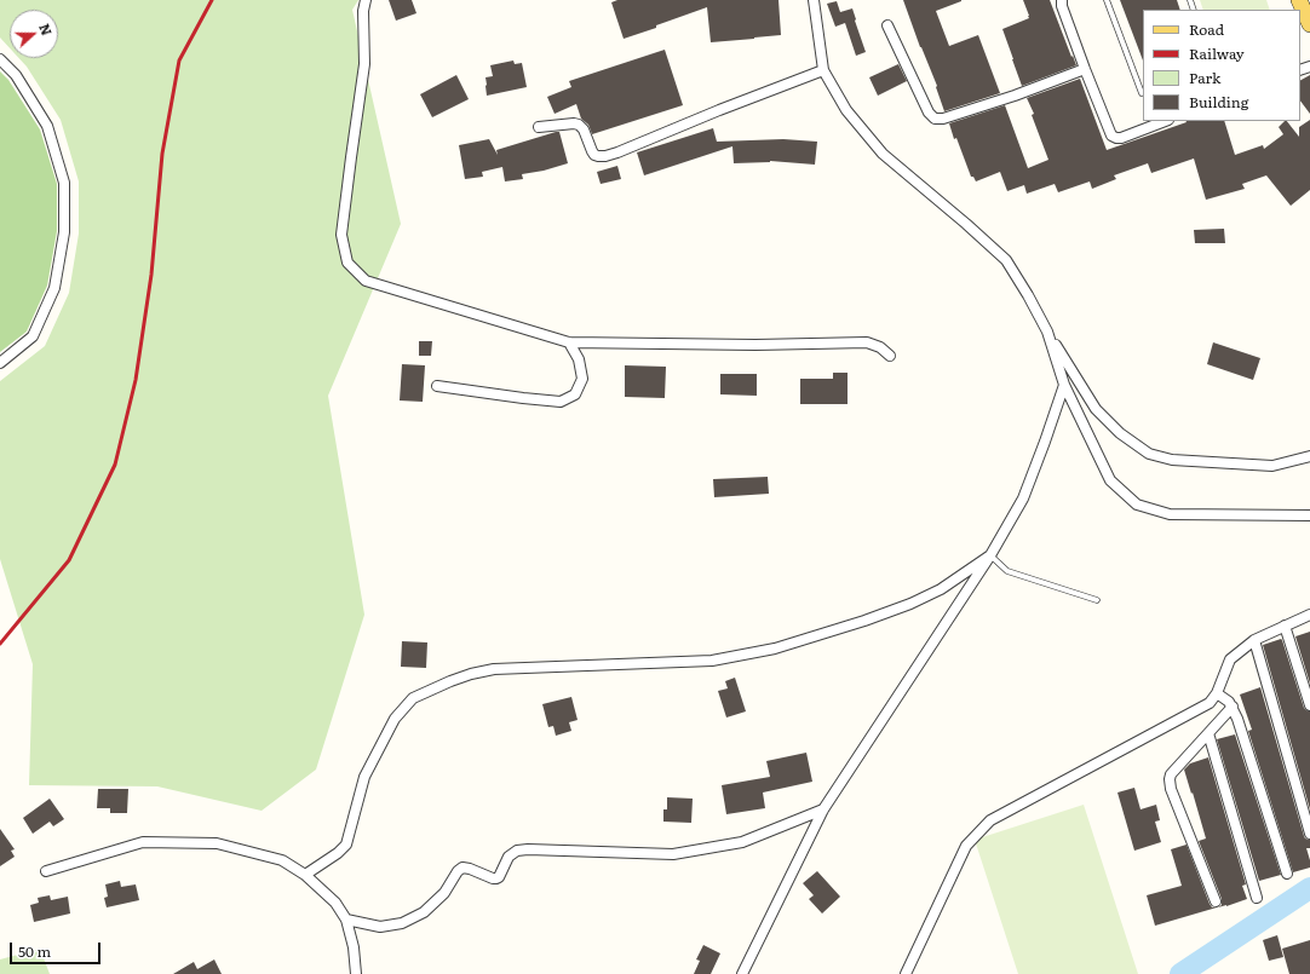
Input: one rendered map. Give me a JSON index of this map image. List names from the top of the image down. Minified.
{"legend":["Road","Railway","Park","Building"],"scale_bar":"50 m","north":"right"}
